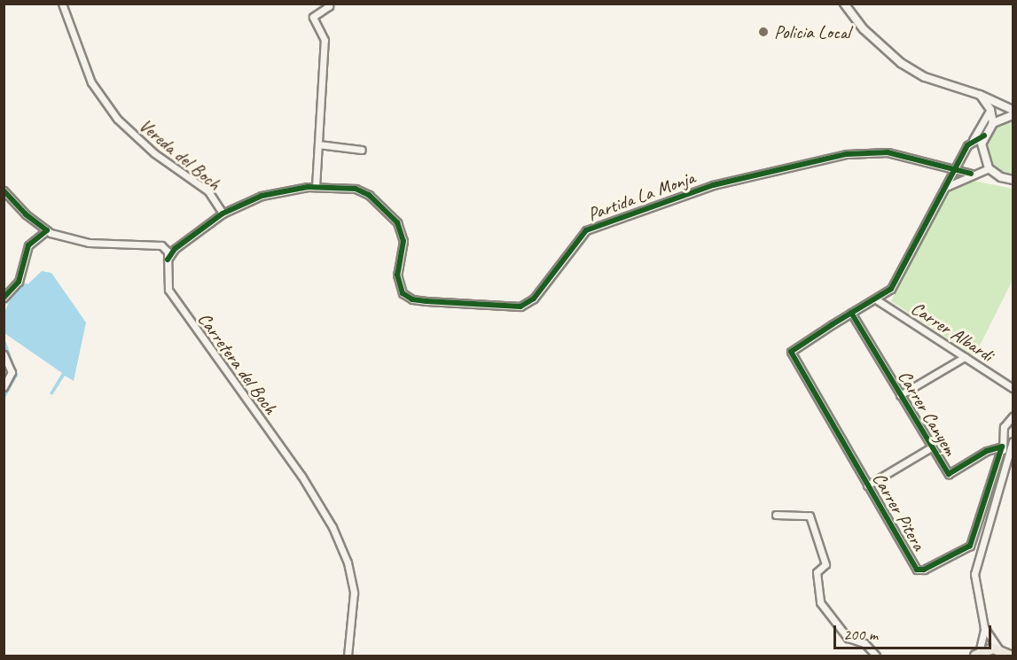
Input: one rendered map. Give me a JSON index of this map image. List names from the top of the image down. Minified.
{"streets":{"street":["Vereda del Boch","Partida La Monja","Carrer Albardi","Carretera del Boch","Carrer Canyem","Carrer Pitera"]},"crossings":[["Carrer Canyem","Carrer Pitera"]],"places":["Policia Local"],"scale_bar":"200 m"}
